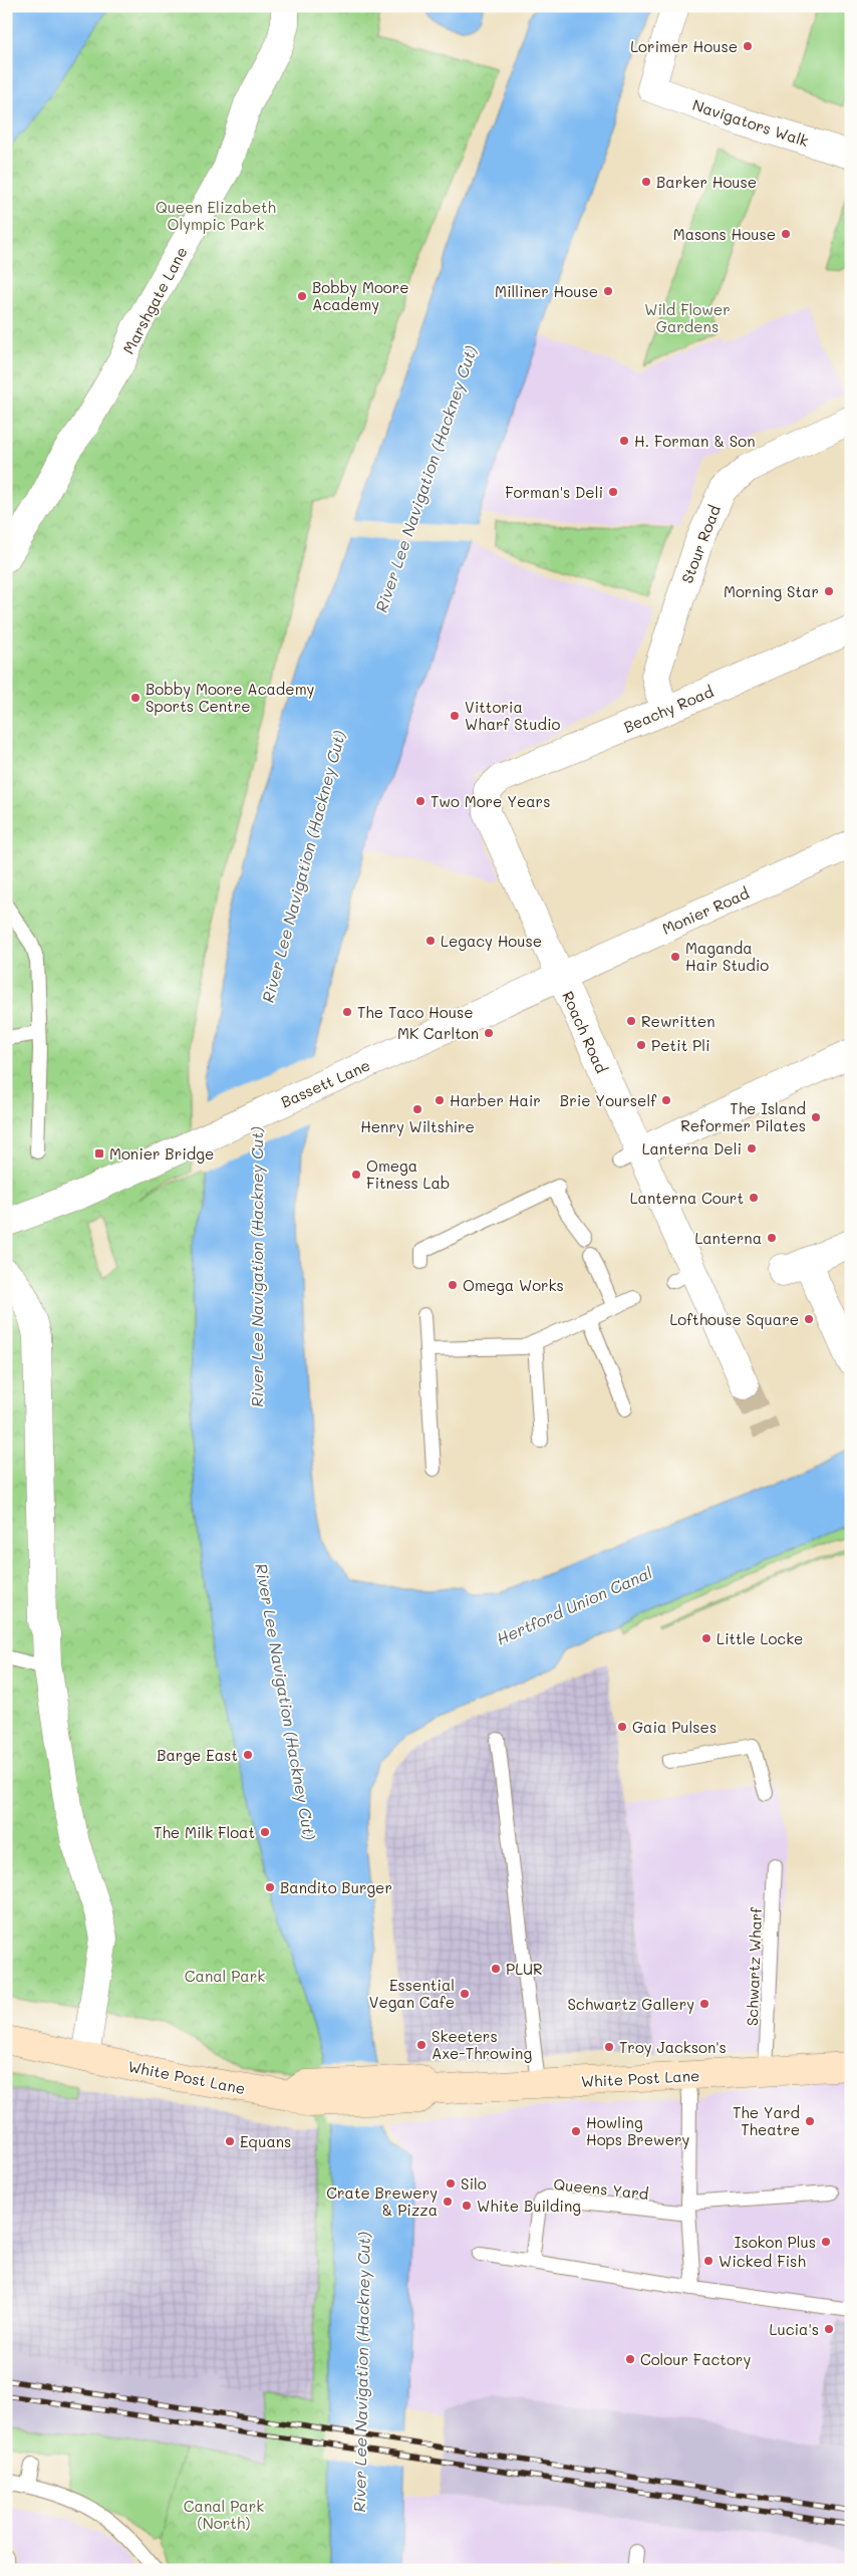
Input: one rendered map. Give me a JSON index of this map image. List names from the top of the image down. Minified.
{"streets":{"street":["Navigators Walk","Marshgate Lane","Stour Road","Beachy Road","Monier Road","Roach Road","Bassett Lane","White Post Lane"],"lane":["Schwartz Wharf","Queens Yard"]},"crossings":[["Stour Road","Beachy Road"],["Beachy Road","Roach Road"],["Monier Road","Roach Road"],["Monier Road","Bassett Lane"],["Roach Road","Bassett Lane"],["Schwartz Wharf","White Post Lane"]],"water":["River Lee Navigation (Hackney Cut)","Hertford Union Canal"],"parks":["Queen Elizabeth Olympic Park","Wild Flower Gardens","Canal Park","Canal Park (North)"],"places":{"other":["Lorimer House","Barker House","Masons House","Milliner House","Bobby Moore Academy","H. Forman & Son","Forman's Deli","Morning Star","Bobby Moore Academy Sports Centre","Vittoria Wharf Studio","Two More Years","Legacy House","Maganda Hair Studio","The Taco House","Rewritten","MK Carlton","Petit Pli","Harber Hair","Brie Yourself","Henry Wiltshire","The Island Reformer Pilates","Lanterna Deli","Omega Fitness Lab","Lanterna Court","Lanterna","Omega Works","Lofthouse Square","Little Locke","Gaia Pulses","Barge East","The Milk Float","Bandito Burger","PLUR","Essential Vegan Cafe","Schwartz Gallery","Skeeters Axe-Throwing","Troy Jackson's","The Yard Theatre","Howling Hops Brewery","Equans","Silo","Crate Brewery & Pizza","White Building","Isokon Plus","Wicked Fish","Lucia's","Colour Factory"],"transit":["Monier Bridge"]}}
